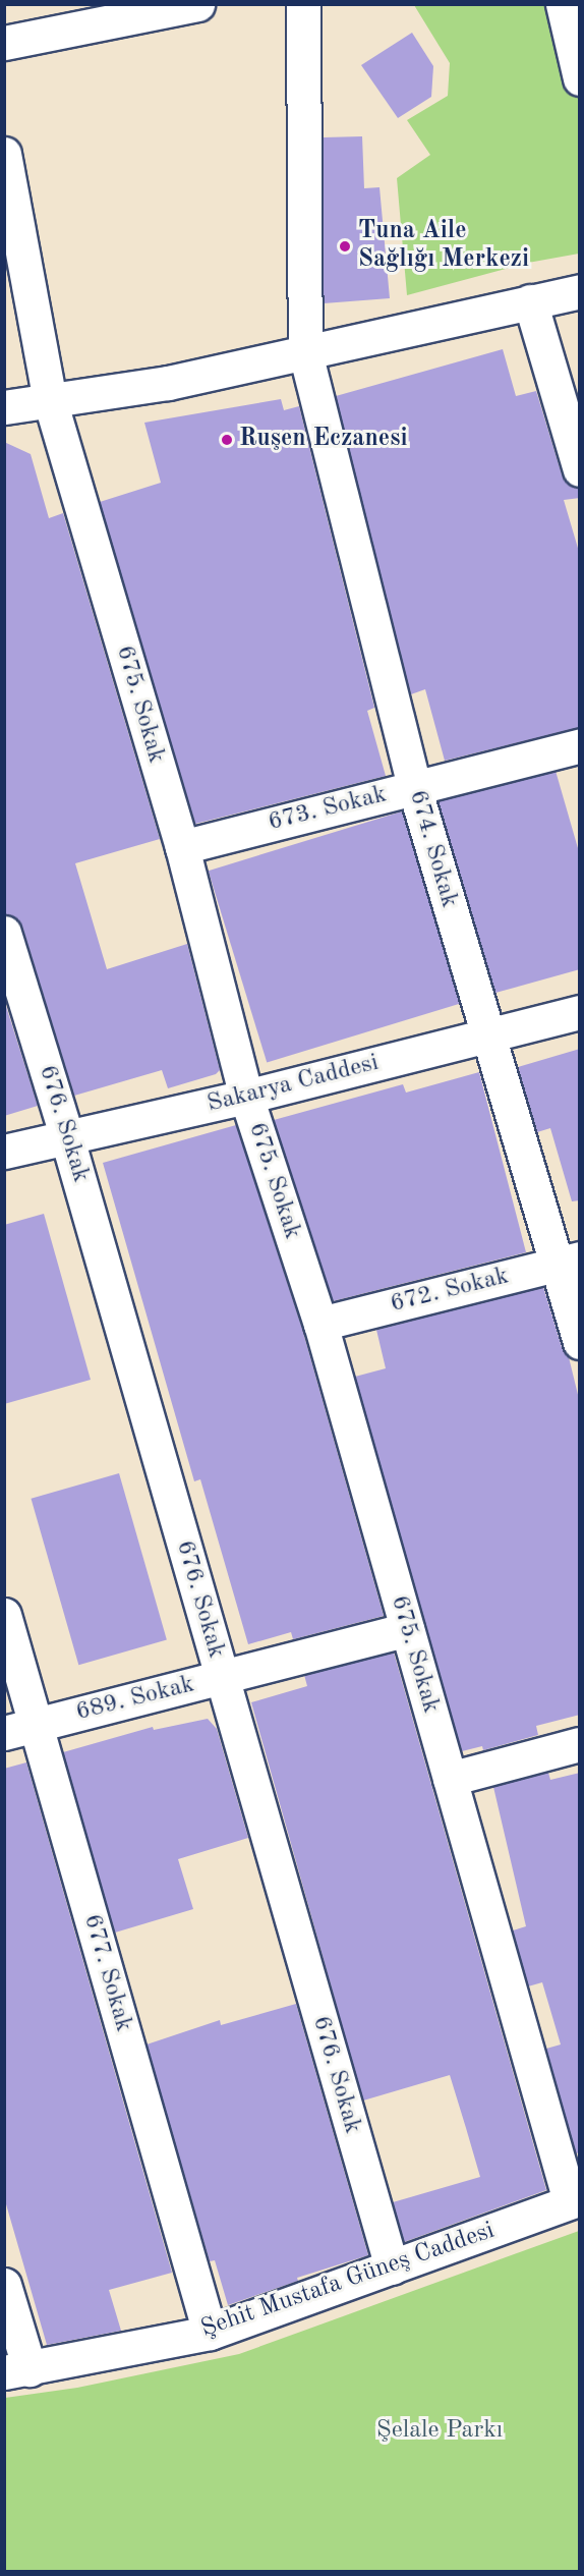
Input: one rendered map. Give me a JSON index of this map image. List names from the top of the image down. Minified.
{"streets":{"street":["675. Sokak","673. Sokak","674. Sokak","Sakarya Caddesi","676. Sokak","672. Sokak","689. Sokak","677. Sokak","Şehit Mustafa Güneş Caddesi"]},"crossings":[["675. Sokak","673. Sokak"],["675. Sokak","Sakarya Caddesi"],["675. Sokak","672. Sokak"],["675. Sokak","689. Sokak"],["675. Sokak","Şehit Mustafa Güneş Caddesi"],["673. Sokak","674. Sokak"],["674. Sokak","Sakarya Caddesi"],["674. Sokak","672. Sokak"],["Sakarya Caddesi","676. Sokak"],["676. Sokak","689. Sokak"],["676. Sokak","Şehit Mustafa Güneş Caddesi"],["689. Sokak","677. Sokak"],["677. Sokak","Şehit Mustafa Güneş Caddesi"]],"parks":["Şelale Parkı"],"places":["Tuna Aile Sağlığı Merkezi","Ruşen Eczanesi"]}
